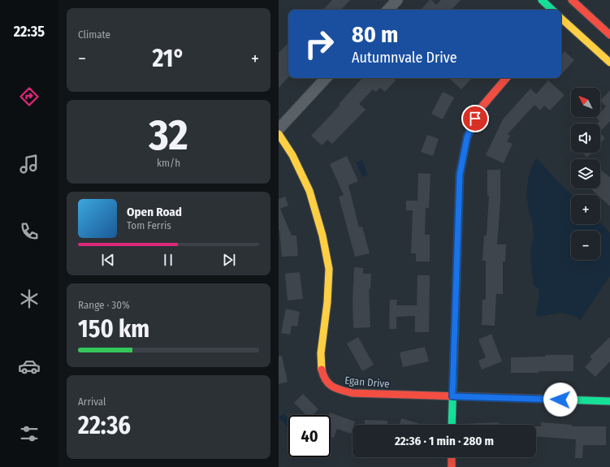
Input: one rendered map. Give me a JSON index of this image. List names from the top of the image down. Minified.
{"streets":{"street":["Egan Drive"]},"north":"top left","page":{"tabs":"22:35","tile":["Climate",["32","km/h"],["Range · 30%","150 km"],["Arrival","22:36"]],"turn":["80 m","Autumnvale Drive"],"heat":["−","21°","+"],"map_buttons":["+","−"],"song":["Open Road","Tom Ferris"],"limit":"40","trip":"22:36 · 1 min · 280 m"}}
